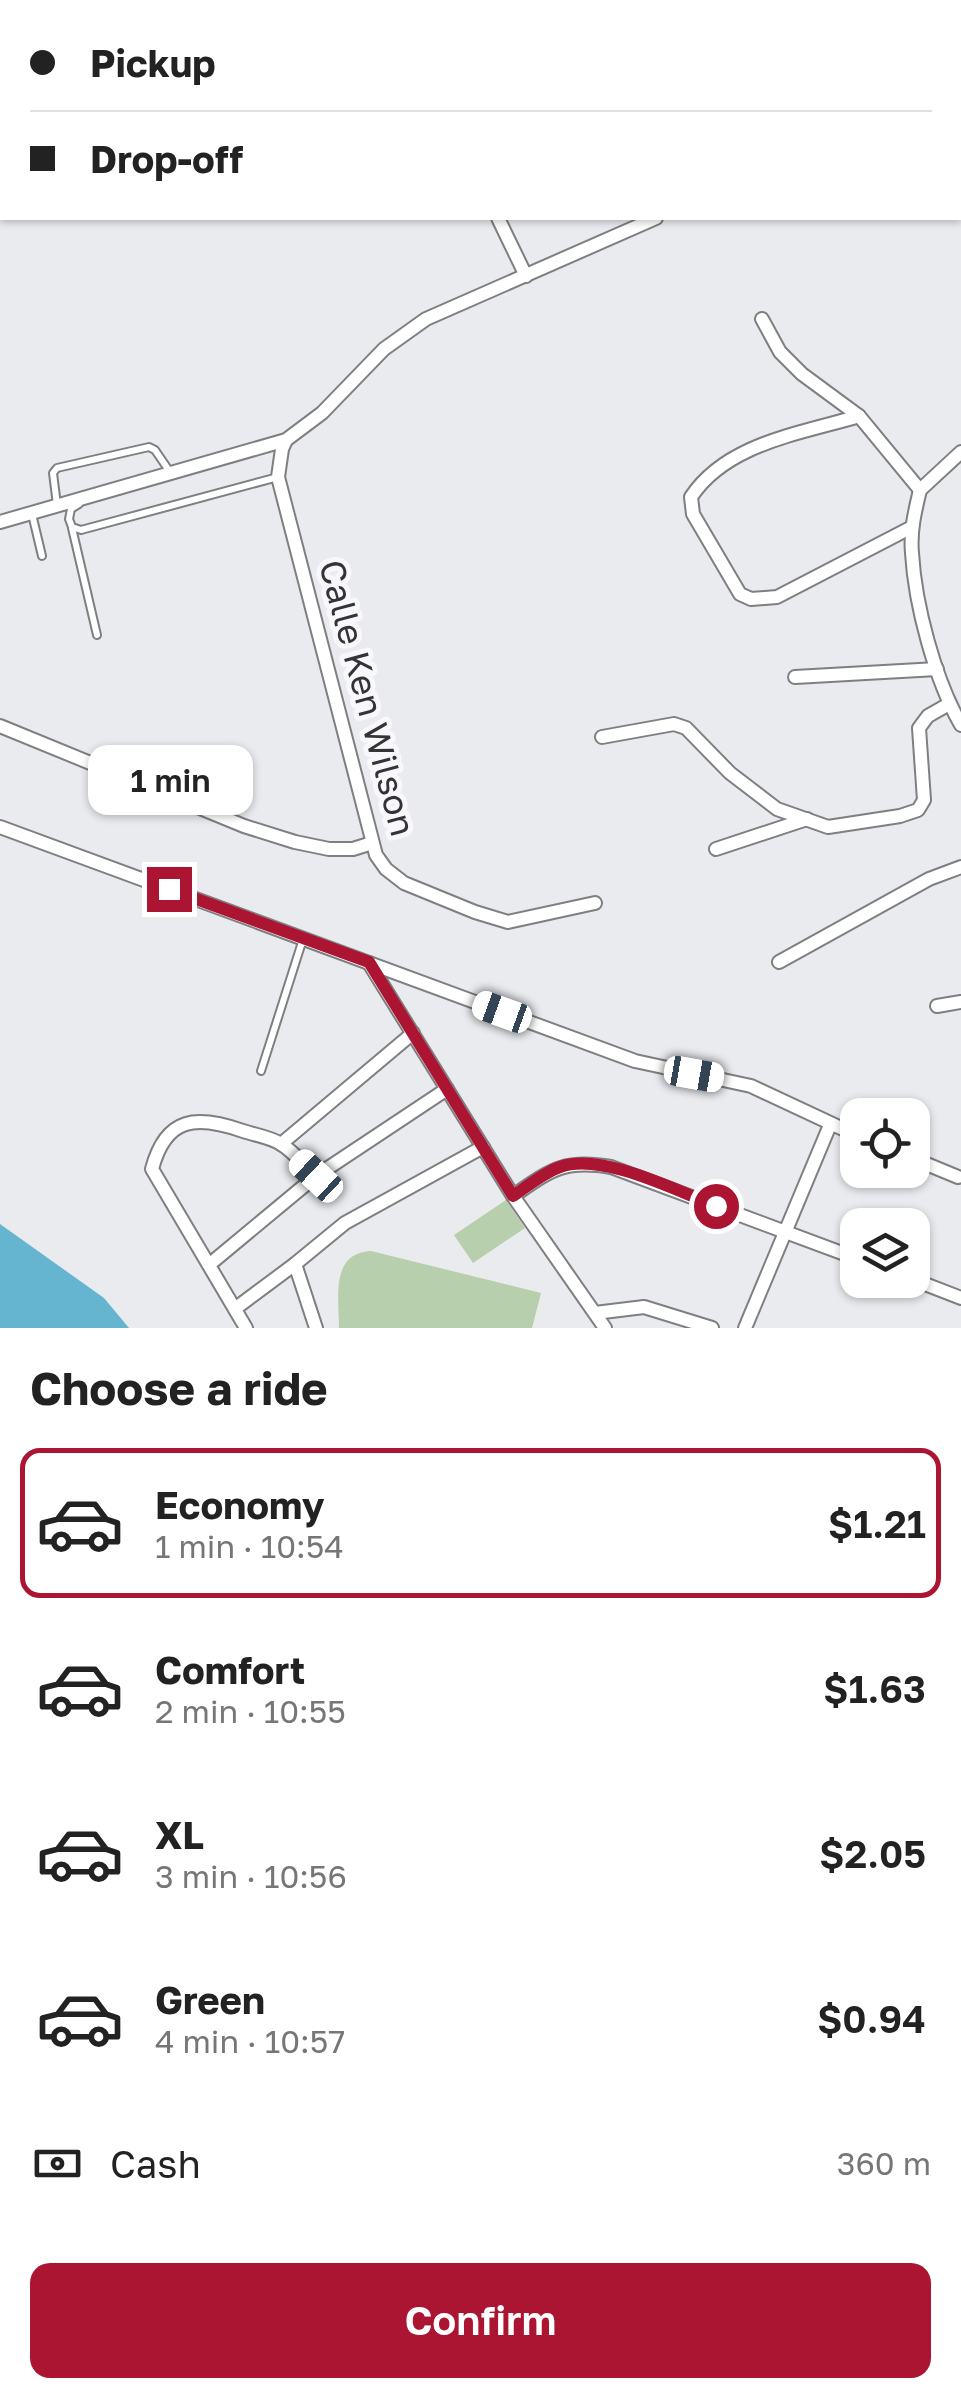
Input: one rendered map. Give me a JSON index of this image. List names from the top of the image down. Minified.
{"streets":{"street":["Calle Ken Wilson"]},"page":{"banner":["Pickup","Drop-off"],"bubble":"1 min","heading":"Choose a ride","list":[{"name":"Economy","note":"1 min · 10:54","value":"$1.21"},{"name":"Comfort","note":"2 min · 10:55","value":"$1.63"},{"name":"XL","note":"3 min · 10:56","value":"$2.05"},{"name":"Green","note":"4 min · 10:57","value":"$0.94"}],"pay":["Cash","360 m"],"buttons":"Confirm"}}
